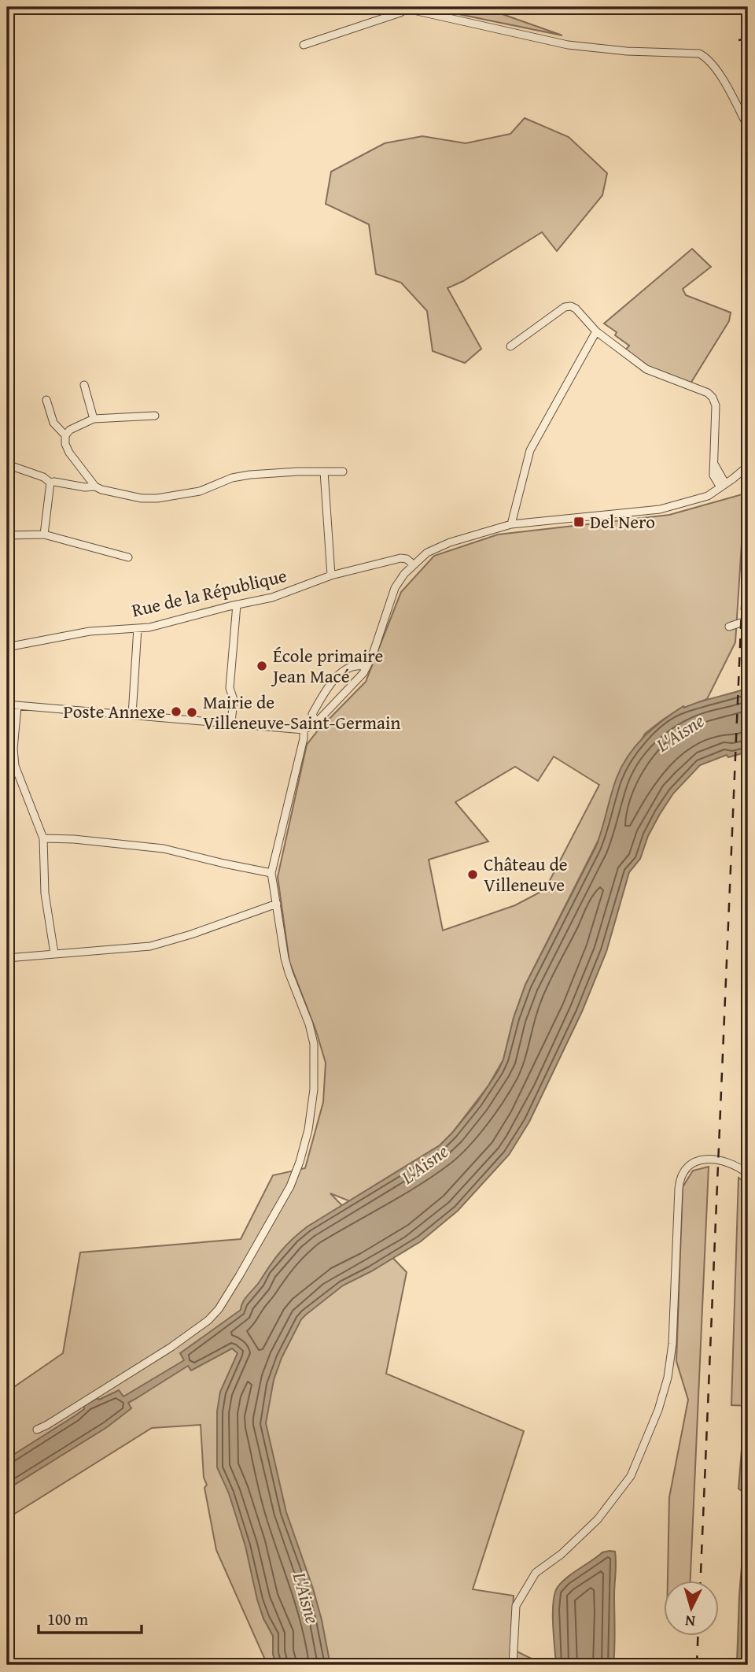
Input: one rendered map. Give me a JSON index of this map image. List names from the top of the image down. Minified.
{"streets":{"street":["Rue de la République"]},"water":["L'Aisne"],"places":{"transit":["Del Nero"],"other":["École primaire Jean Macé","Poste Annexe","Mairie de Villeneuve-Saint-Germain","Château de Villeneuve"]},"scale_bar":"100 m","north":"bottom"}
